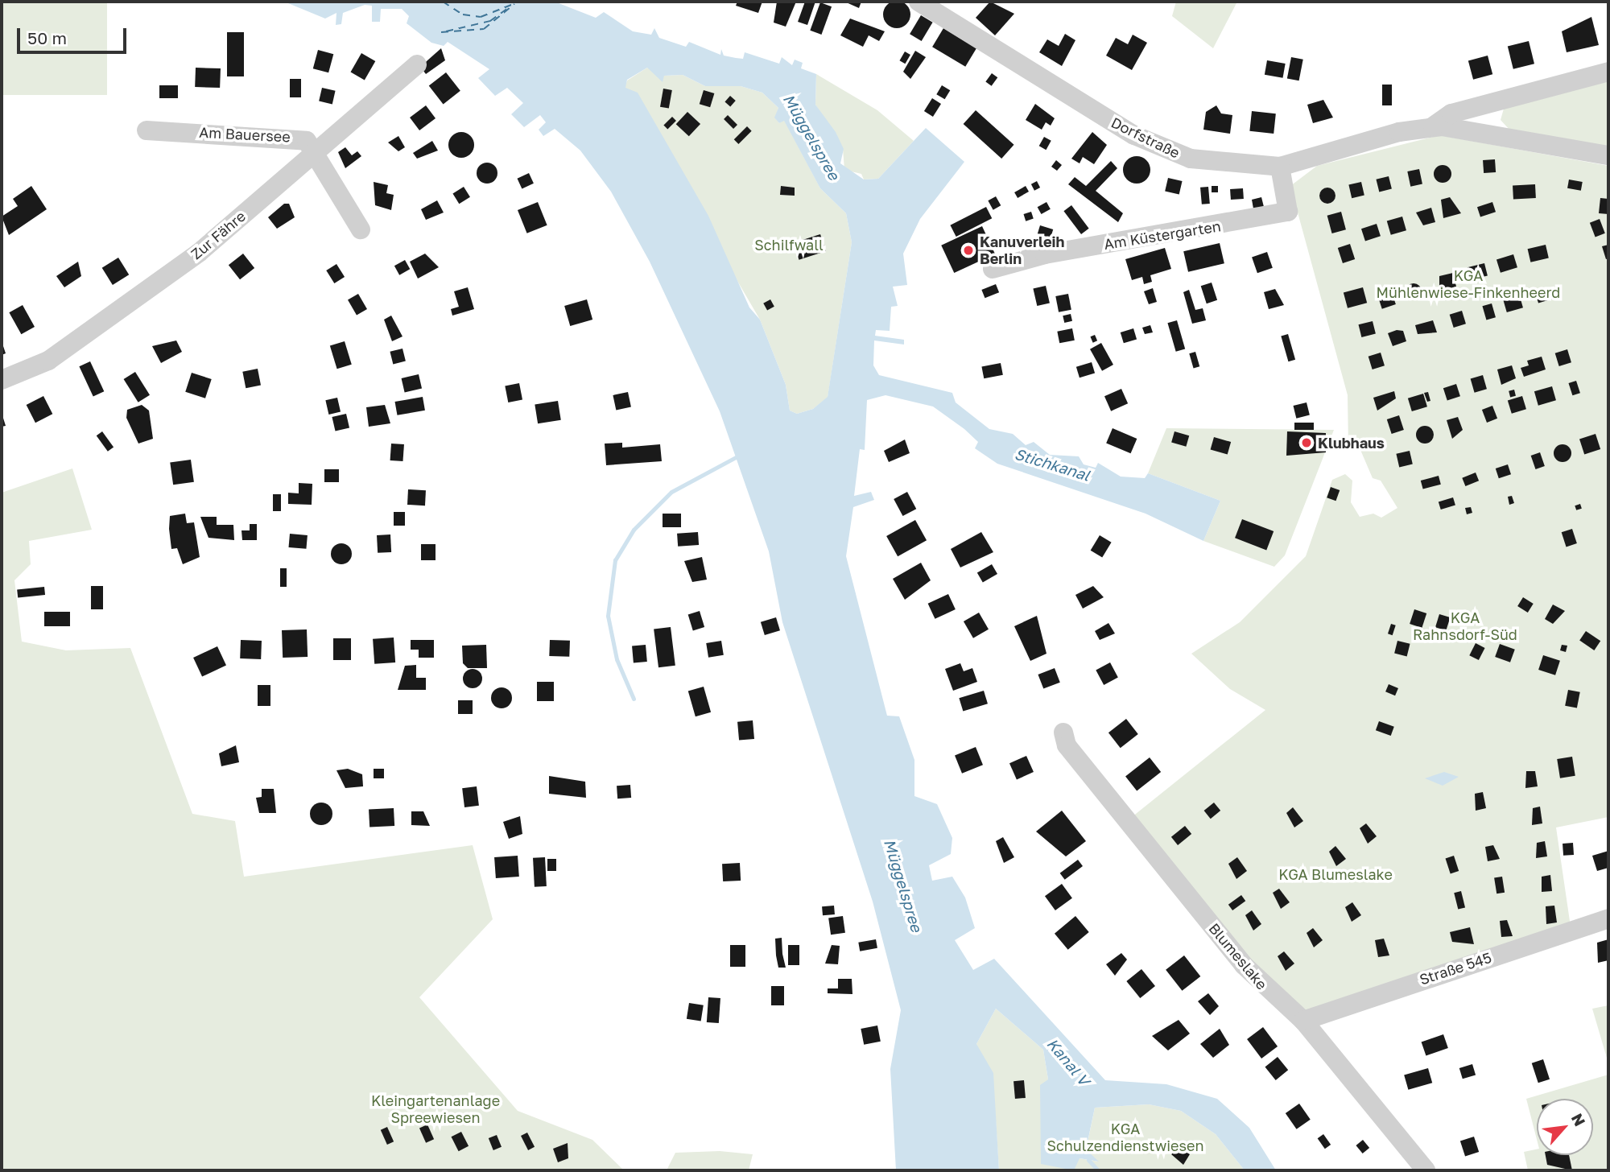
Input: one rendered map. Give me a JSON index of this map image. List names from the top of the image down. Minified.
{"streets":{"street":["Am Bauersee","Dorfstraße","Zur Fähre","Am Küstergarten","Blumeslake","Straße 545"]},"crossings":[["Am Bauersee","Zur Fähre"],["Dorfstraße","Am Küstergarten"],["Blumeslake","Straße 545"]],"water":["Müggelspree","Stichkanal","Kanal V"],"parks":["Schilfwall","KGA Mühlenwiese-Finkenheerd","KGA Rahnsdorf-Süd","KGA Blumeslake","Kleingartenanlage Spreewiesen","KGA Schulzendienstwiesen"],"places":["Kanuverleih Berlin","Klubhaus"],"scale_bar":"50 m","north":"top right"}
